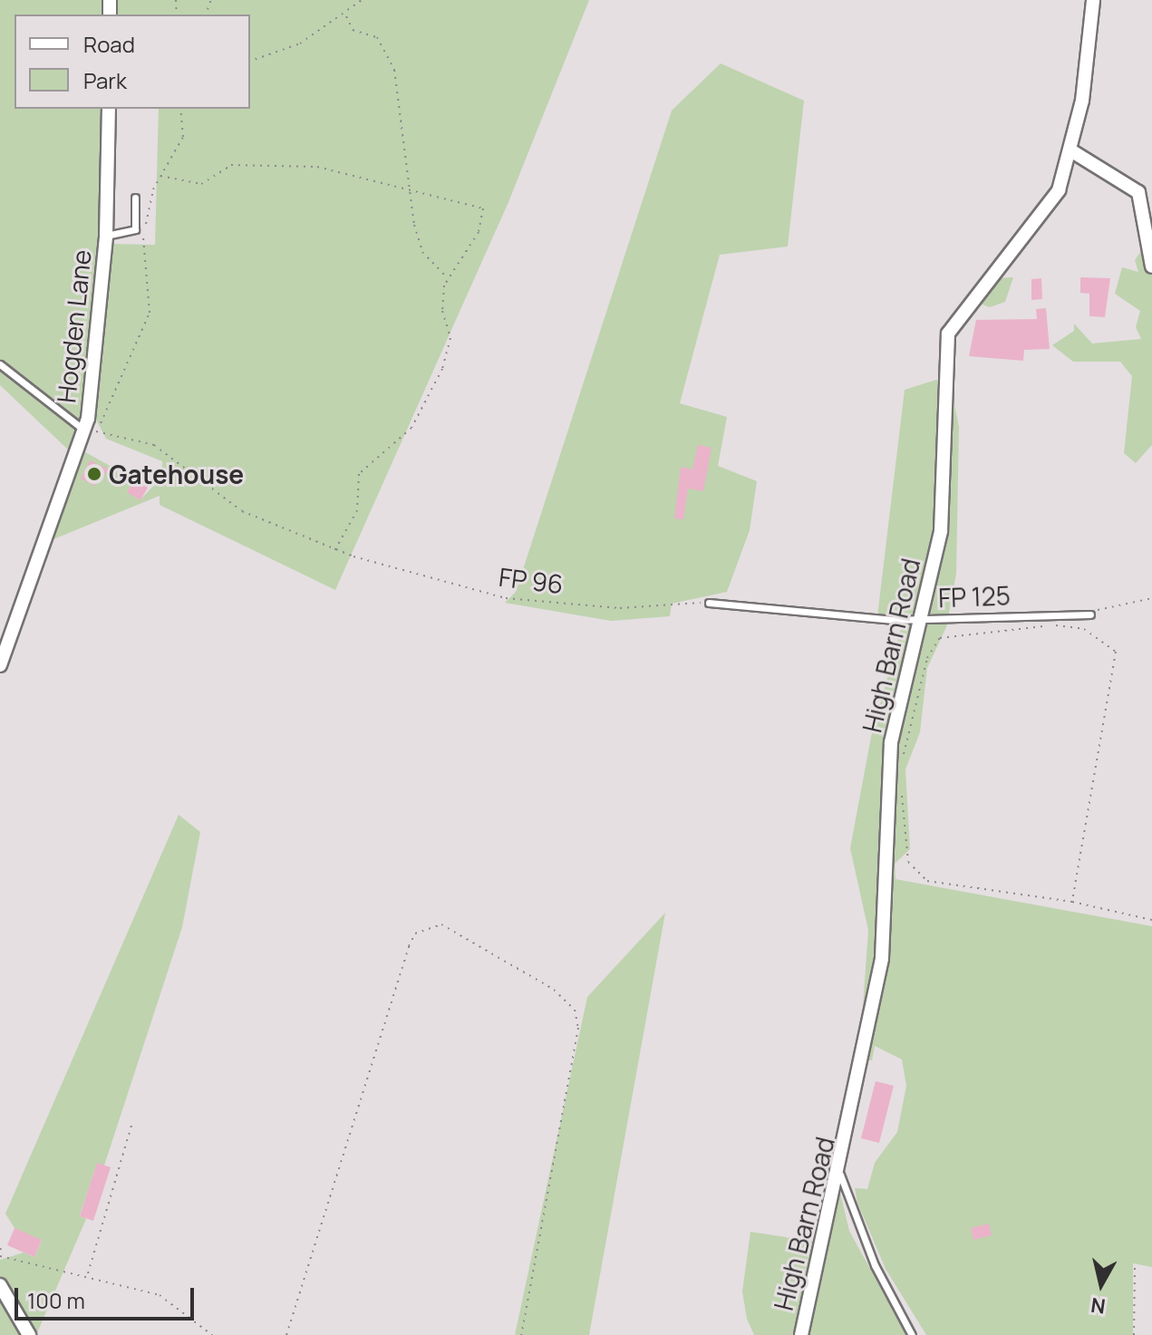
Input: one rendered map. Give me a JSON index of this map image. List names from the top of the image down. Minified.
{"streets":{"street":["Hogden Lane","High Barn Road"],"lane":["FP 125"],"path":["FP 96"]},"crossings":[["Hogden Lane","FP 96"],["FP 96","FP 125"],["FP 125","High Barn Road"]],"places":["Gatehouse"],"legend":["Road","Park"],"scale_bar":"100 m","north":"bottom"}
